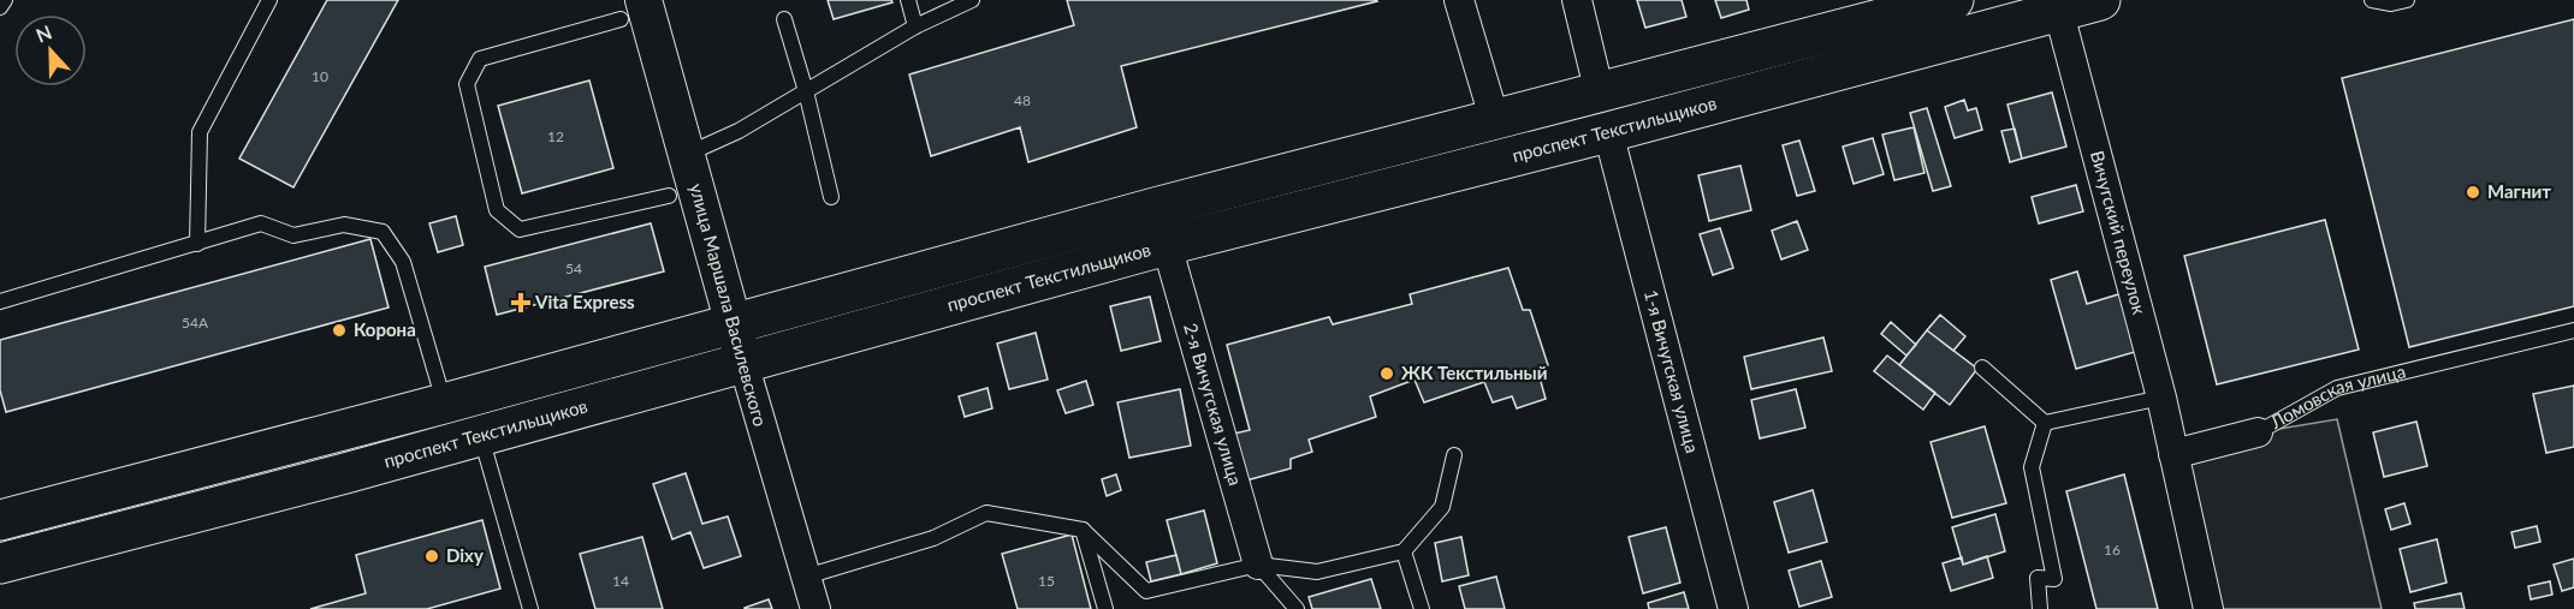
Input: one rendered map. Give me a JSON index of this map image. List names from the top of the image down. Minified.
{"streets":{"main road":["проспект Текстильщиков"],"street":["Вичугский переулок","улица Маршала Василевского","1-я Вичугская улица","Ломовская улица","2-я Вичугская улица"]},"crossings":[["проспект Текстильщиков","Вичугский переулок"],["проспект Текстильщиков","улица Маршала Василевского"],["проспект Текстильщиков","1-я Вичугская улица"],["проспект Текстильщиков","2-я Вичугская улица"],["Вичугский переулок","Ломовская улица"]],"places":{"other":["Магнит","Корона","ЖК Текстильный","Dixy"],"health":["Vita Express"]},"house_numbers":["10","48","12","54","54А","16","14","15"],"north":"top"}
